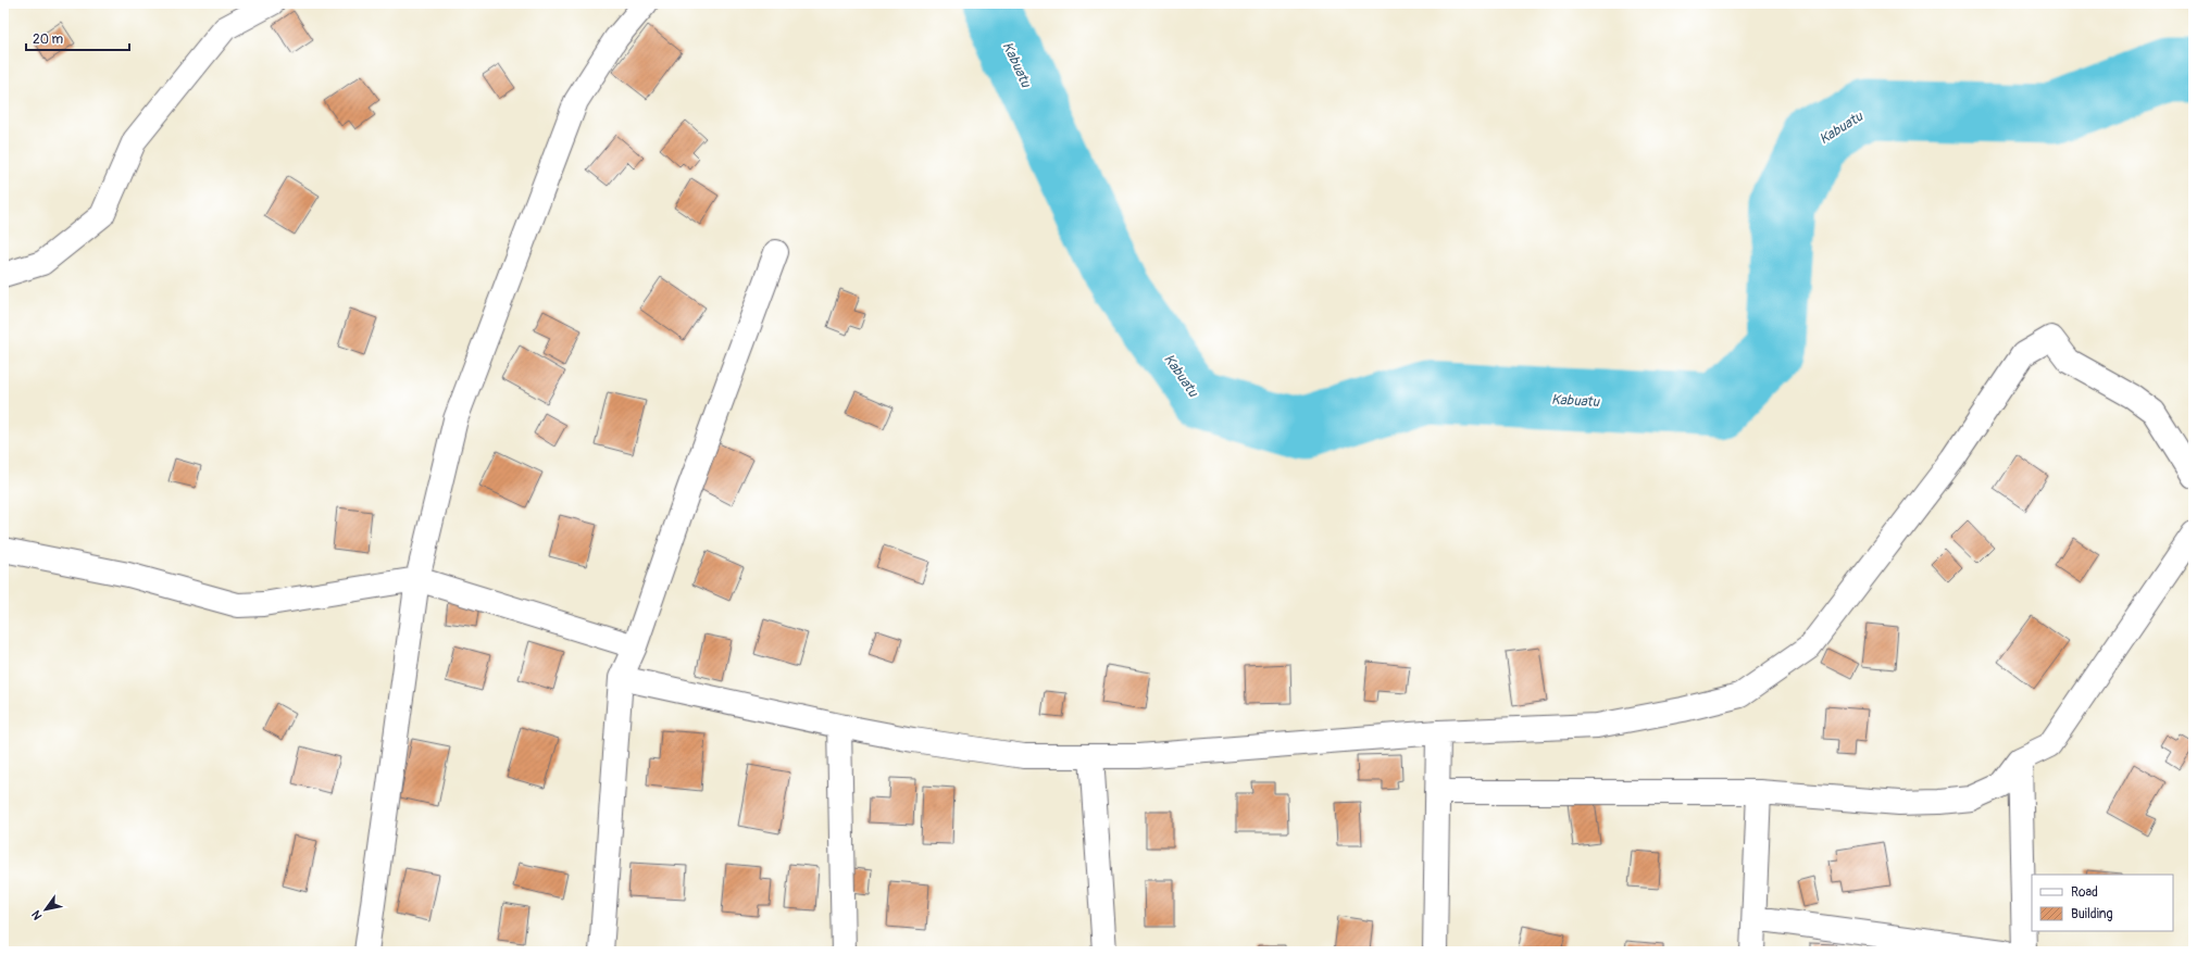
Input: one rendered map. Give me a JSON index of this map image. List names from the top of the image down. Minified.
{"water":["Kabuatu"],"legend":["Road","Building"],"scale_bar":"20 m","north":"bottom left"}
